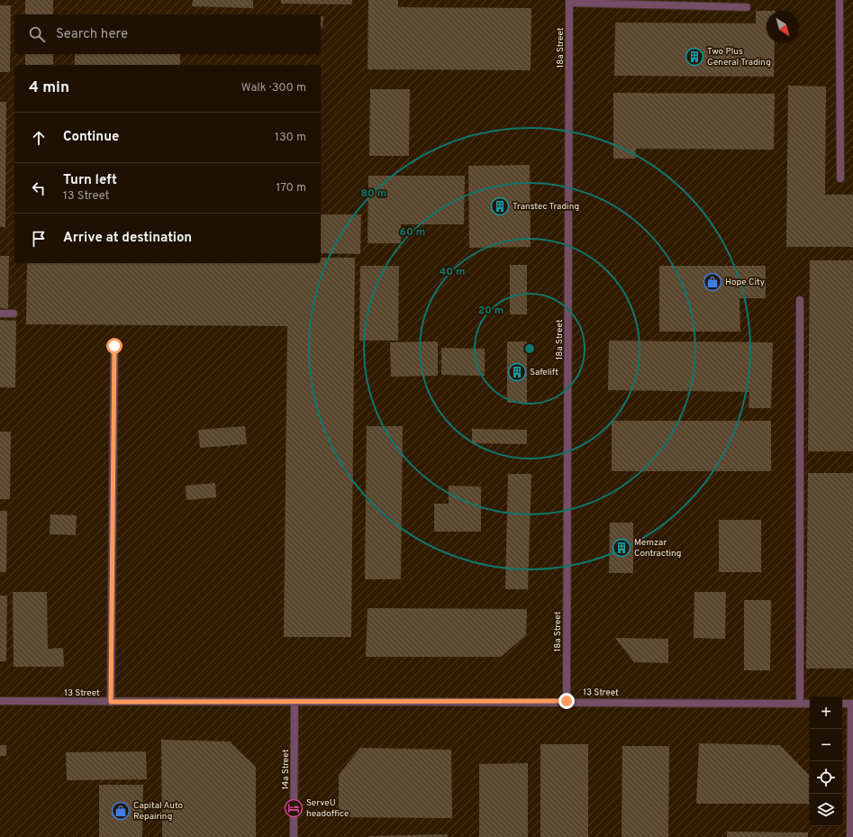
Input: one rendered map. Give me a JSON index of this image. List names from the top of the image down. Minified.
{"streets":{"lane":["18a Street","13 Street","14a Street"]},"crossings":[["18a Street","13 Street"],["13 Street","14a Street"]],"places":{"building":["Two Plus General Trading","Transtec Trading","Safelift","Memzar Contracting"],"shop":["Hope City","Capital Auto Repairing"],"hotel":["ServeU headoffice"]},"north":"bottom right","page":{"search":"Search here","heading":["4 min","Walk · 300 m"],"list":[["Continue","130 m"],["Turn left","13 Street","170 m"],"Arrive at destination"],"map_buttons":["+","−"]},"rings":["80 m","60 m","40 m","20 m"]}
